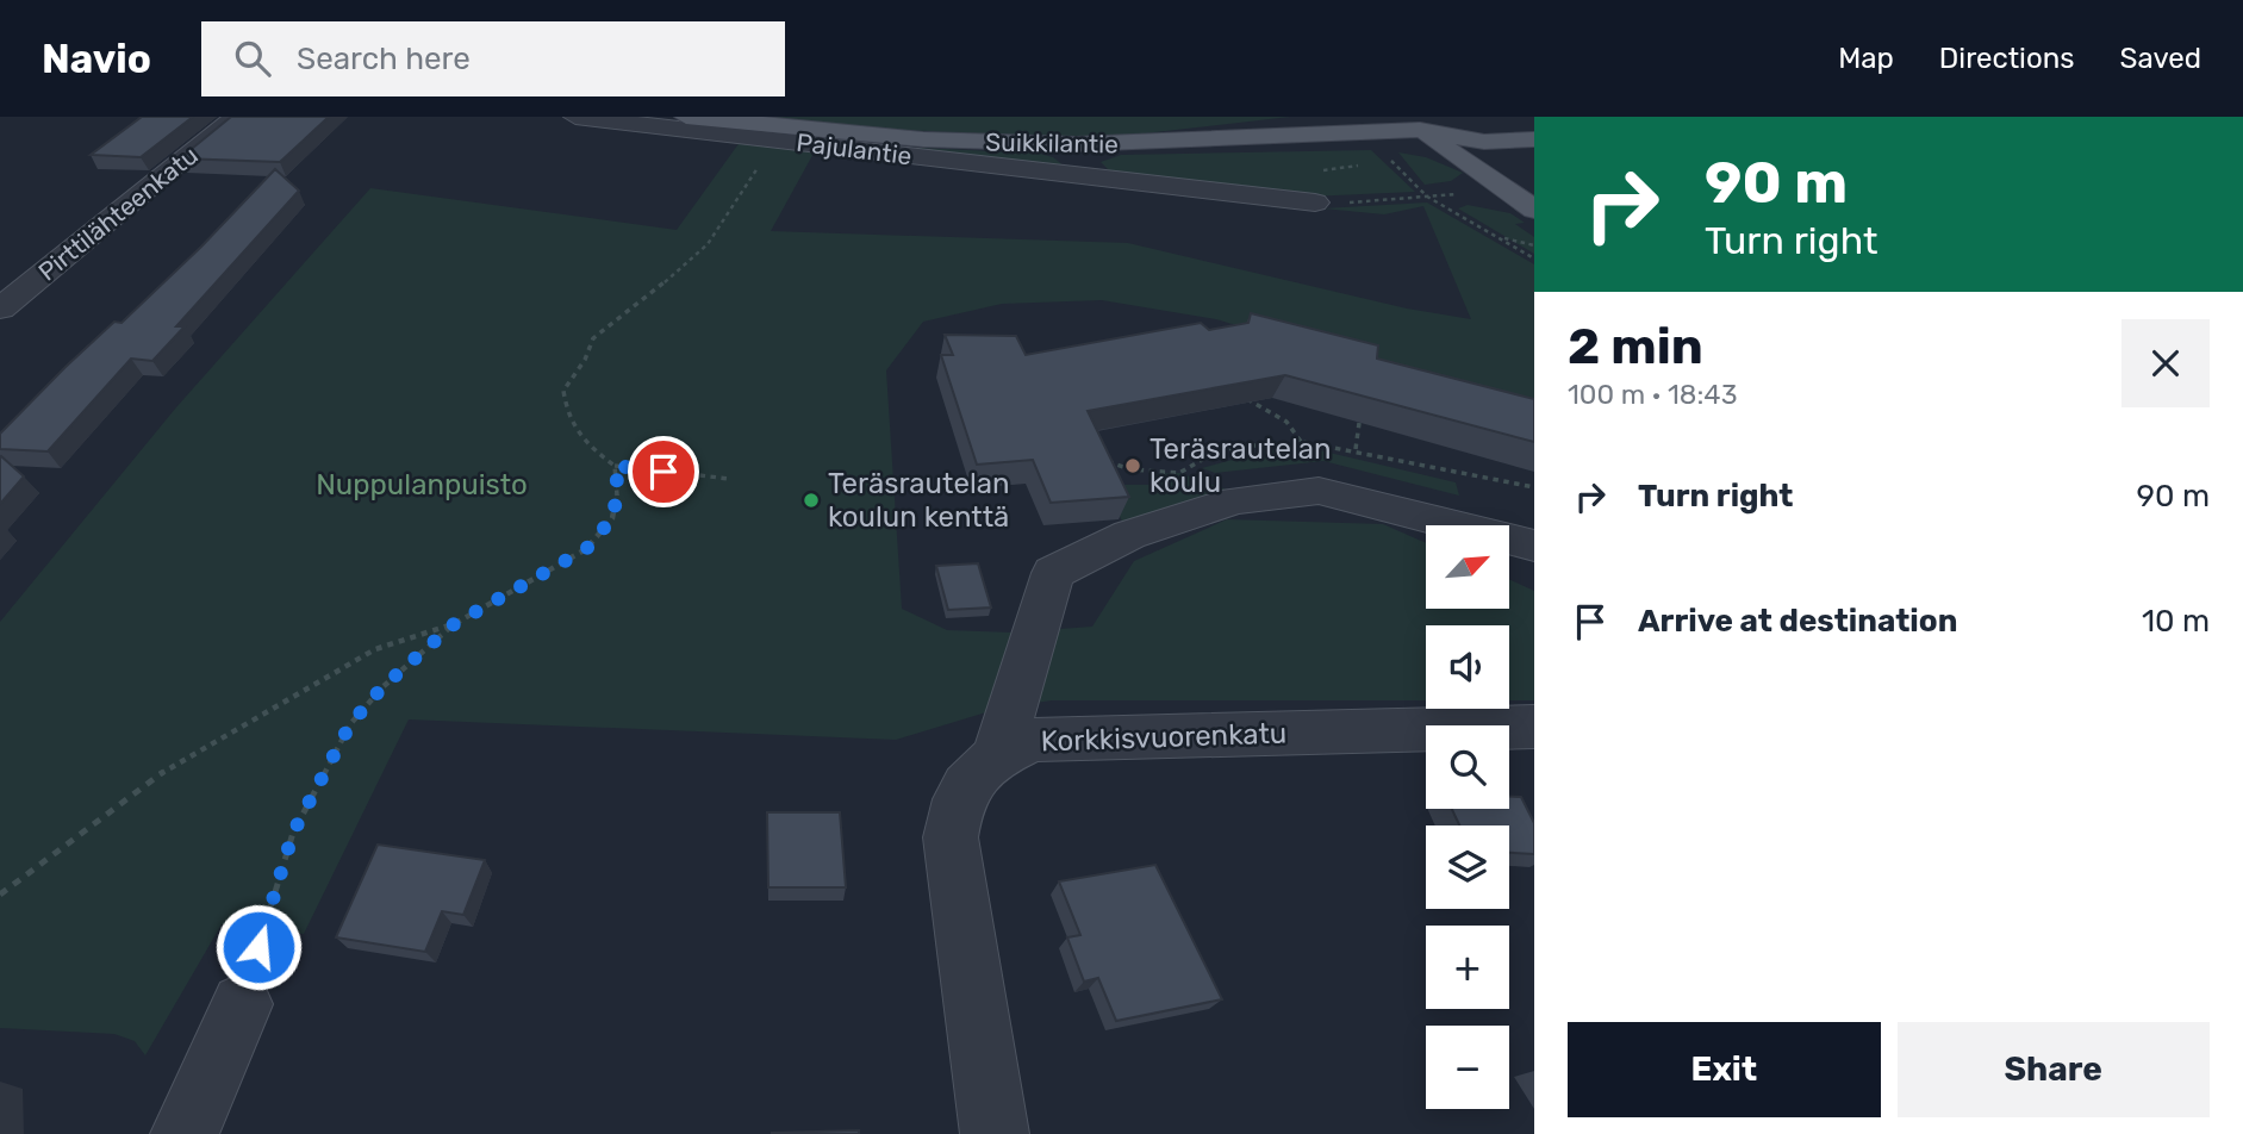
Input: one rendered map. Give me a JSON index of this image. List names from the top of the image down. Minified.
{"streets":{"main road":["Suikkilantie"],"street":["Pajulantie","Pirttilähteenkatu","Korkkisvuorenkatu"]},"parks":["Nuppulanpuisto"],"places":["Teräsrautelan koulu","Teräsrautelan koulun kenttä"],"north":"top right","page":{"header":"Navio","search":"Search here","nav":["Map","Directions","Saved"],"turn":["90 m","Turn right"],"heading":["2 min","100 m · 18:43"],"list":[{"name":"Turn right","value":"90 m"},{"name":"Arrive at destination","value":"10 m"}],"map_buttons":["+","−"],"buttons":["Exit","Share"]}}
